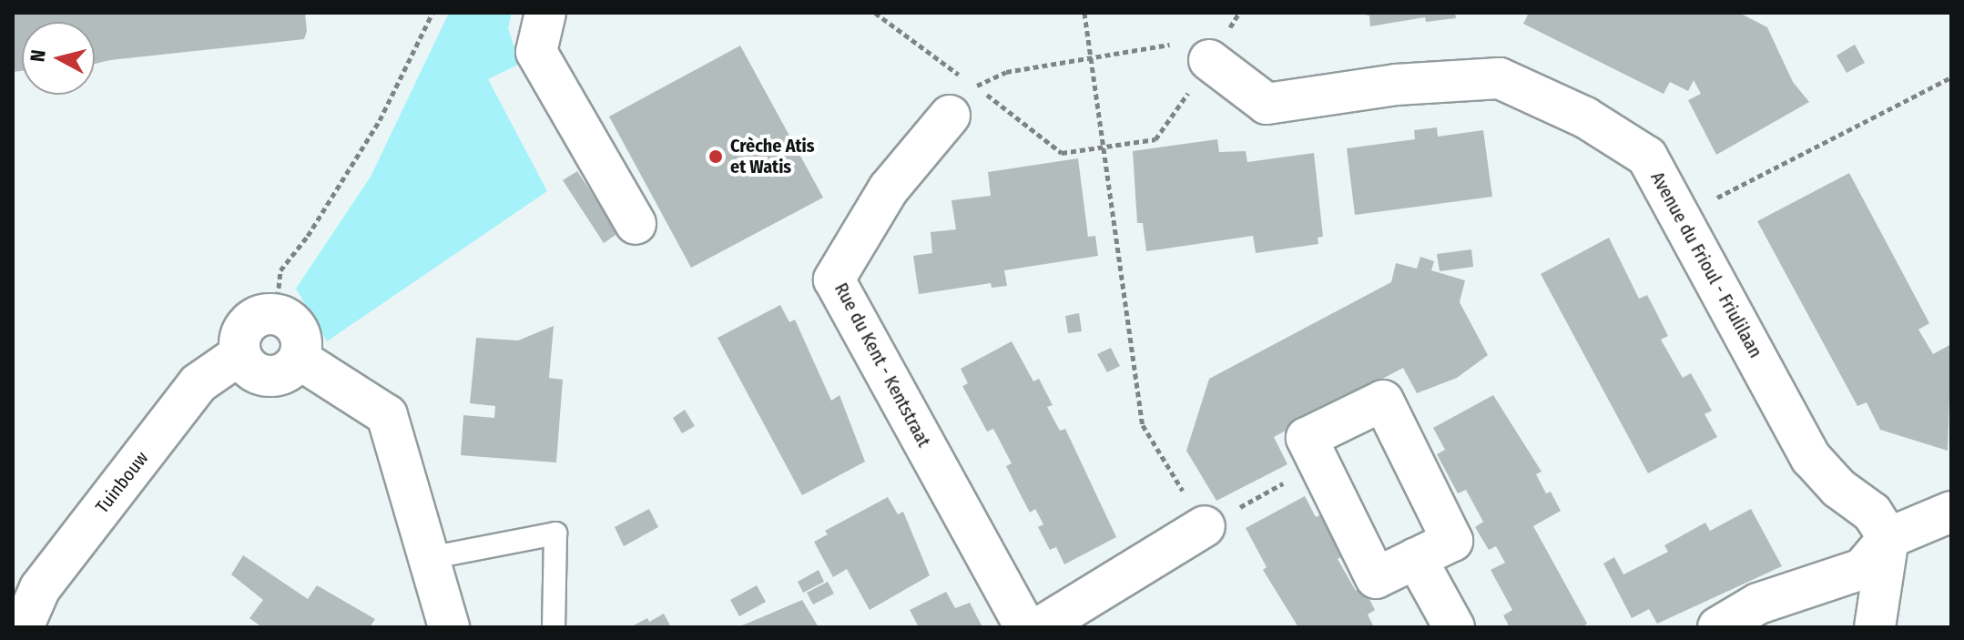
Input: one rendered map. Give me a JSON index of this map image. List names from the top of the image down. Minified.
{"streets":{"street":["Avenue du Frioul - Friulilaan","Rue du Kent - Kentstraat","Tuinbouw"]},"places":["Crèche Atis et Watis"],"north":"left"}
